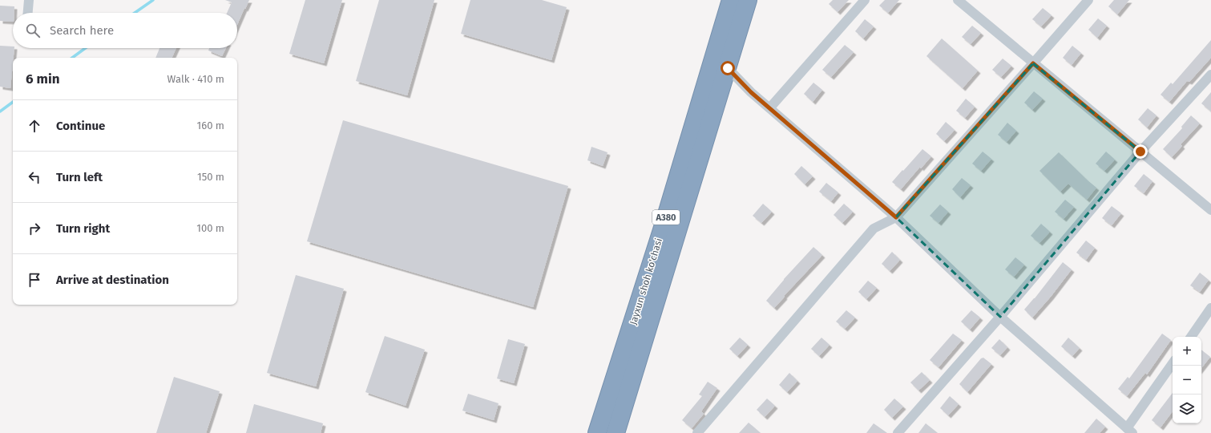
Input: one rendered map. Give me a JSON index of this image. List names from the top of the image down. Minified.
{"streets":{"highway":["A380","Jayxun shoh ko'chasi"]},"page":{"search":"Search here","heading":["6 min","Walk · 410 m"],"list":[["Continue","160 m"],["Turn left","150 m"],["Turn right","100 m"],"Arrive at destination"],"map_buttons":["+","−"]}}
